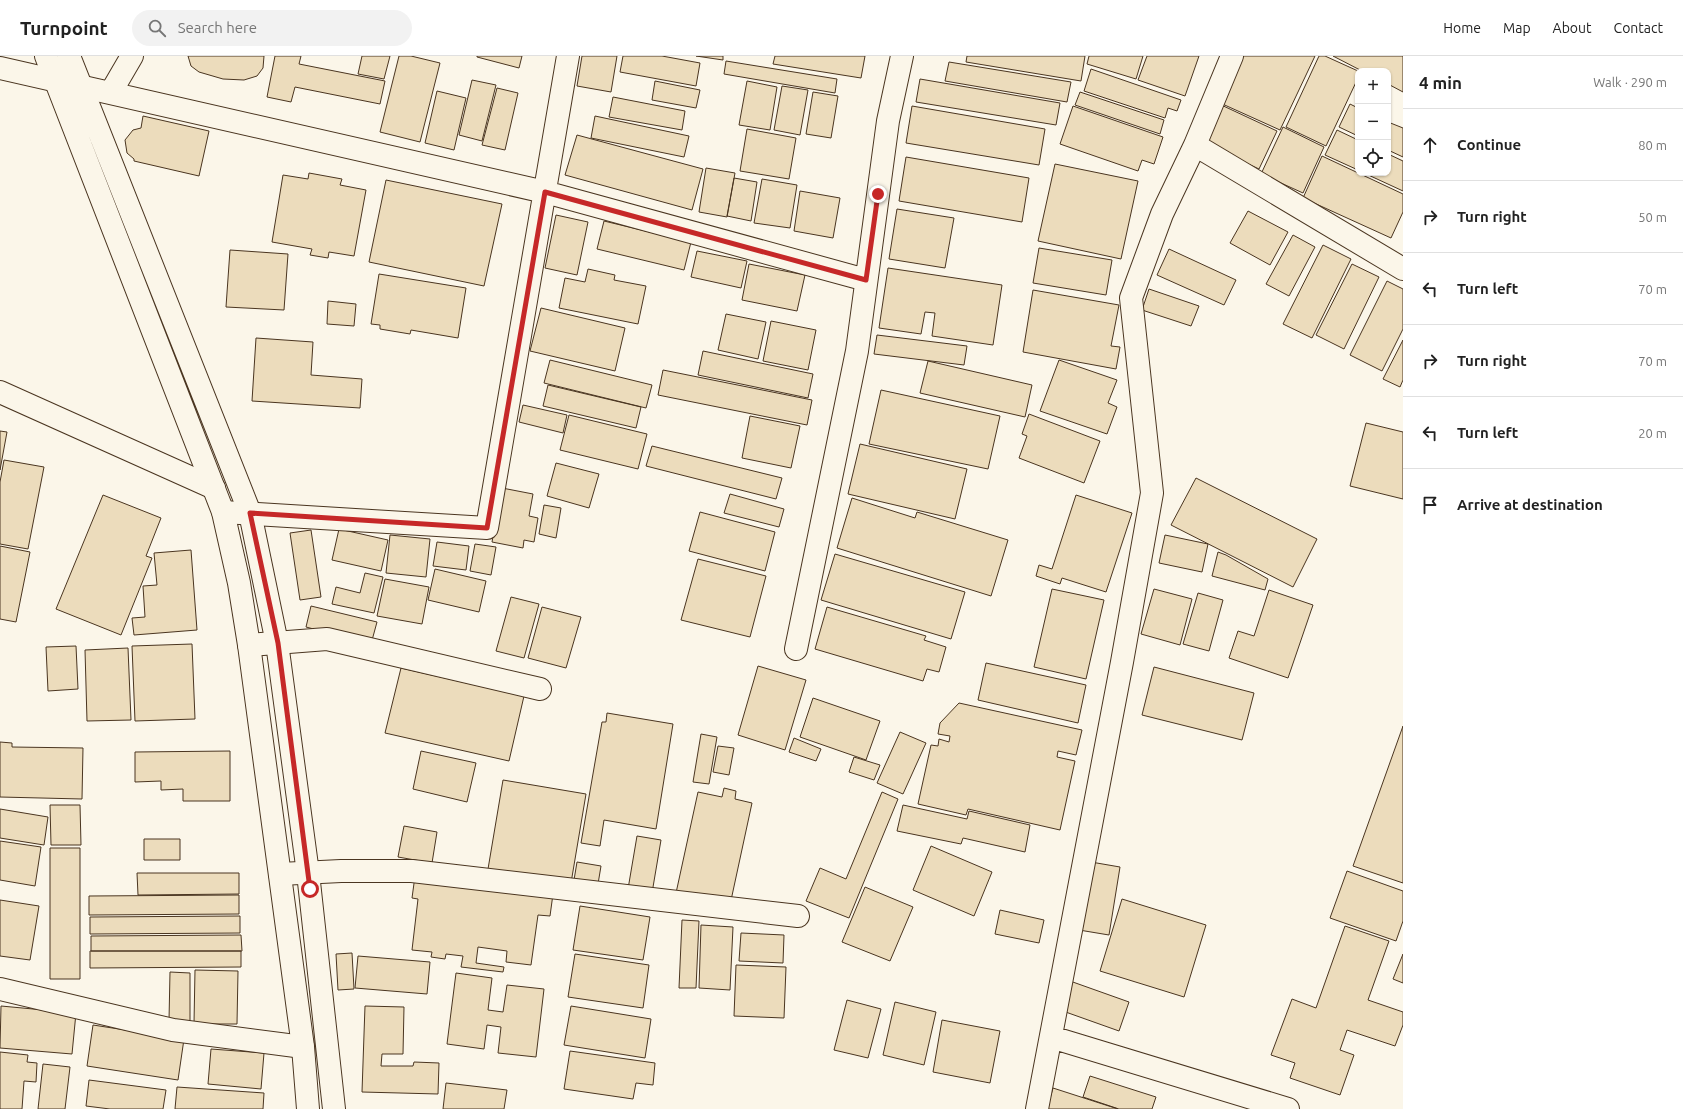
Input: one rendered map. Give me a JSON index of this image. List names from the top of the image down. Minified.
{"page":{"header":"Turnpoint","search":"Search here","nav":["Home","Map","About","Contact"],"heading":["4 min","Walk · 290 m"],"map_buttons":["+","−"],"list":[["Continue","80 m"],["Turn right","50 m"],["Turn left","70 m"],["Turn right","70 m"],["Turn left","20 m"],"Arrive at destination"]}}
